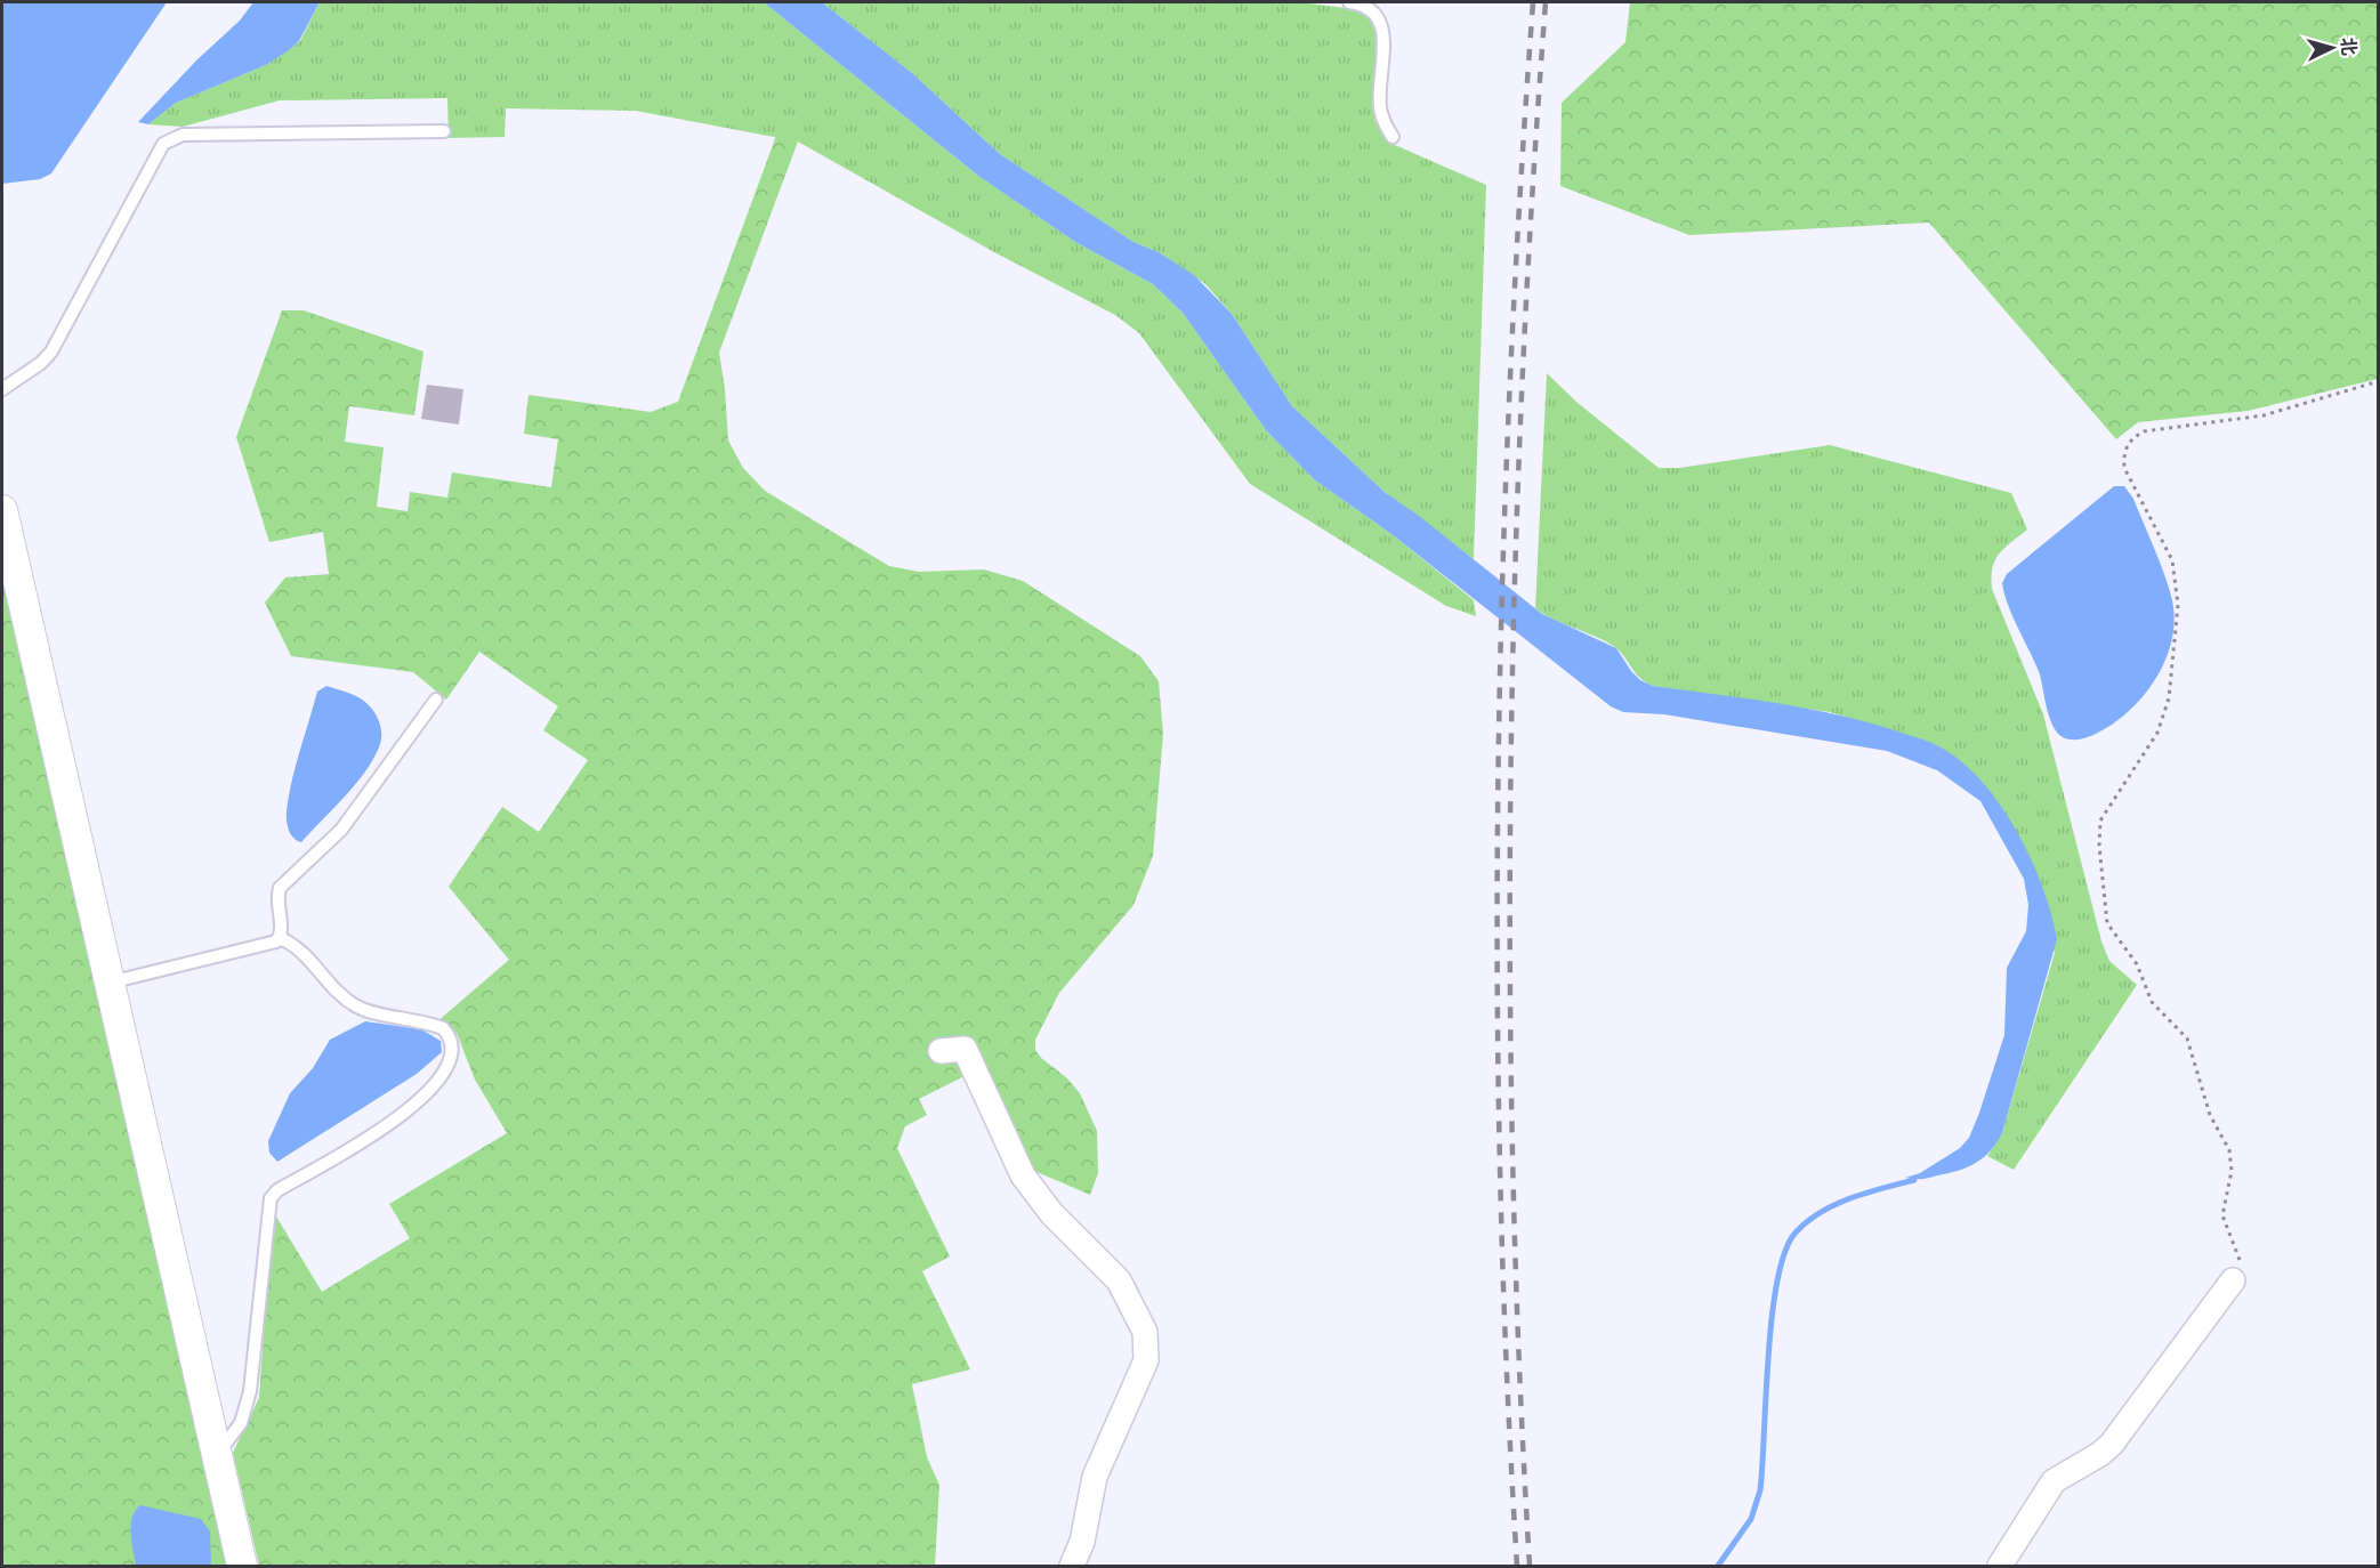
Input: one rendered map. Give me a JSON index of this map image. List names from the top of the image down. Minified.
{"north":"right"}
